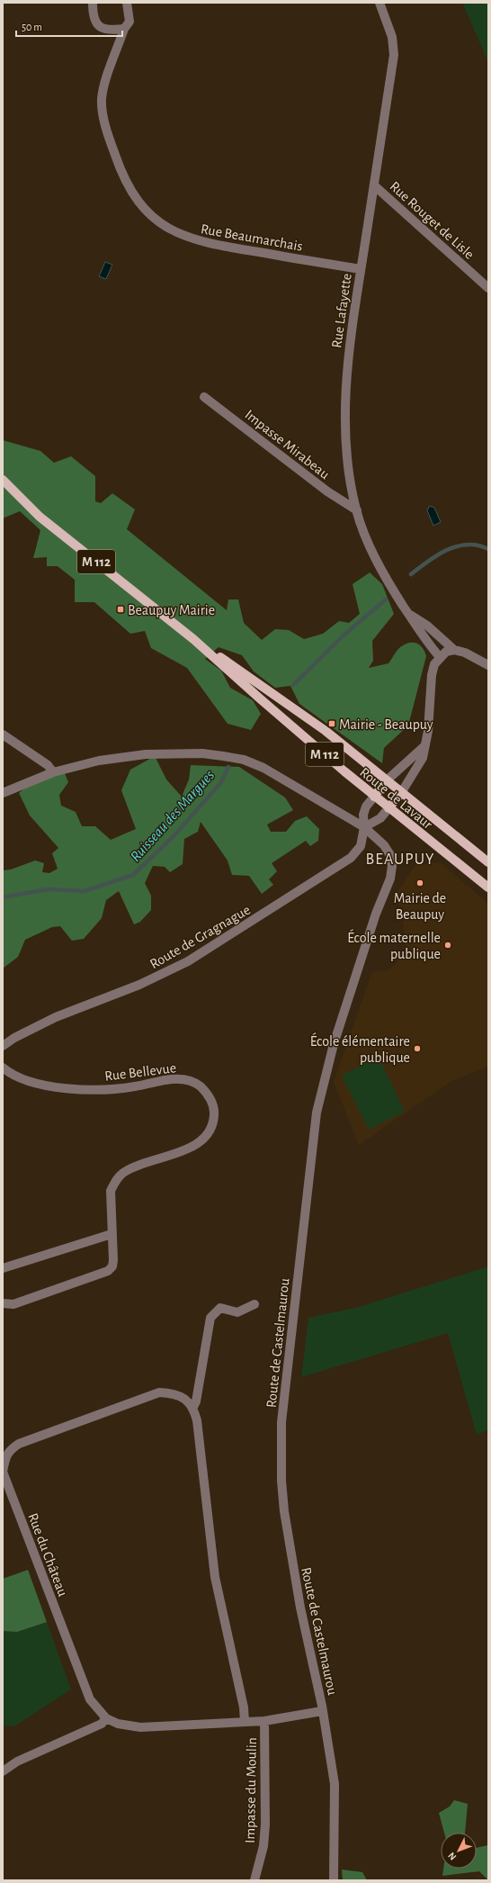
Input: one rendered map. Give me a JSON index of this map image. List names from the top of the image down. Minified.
{"streets":{"main road":["M 112","Route de Lavaur"],"street":["Rue Rouget de Lisle","Rue Beaumarchais","Rue Lafayette","Impasse Mirabeau","Route de Gragnague","Rue Bellevue","Route de Castelmaurou","Rue du Château","Impasse du Moulin"]},"crossings":[["Rue Rouget de Lisle","Rue Lafayette"],["Rue Beaumarchais","Rue Lafayette"],["Rue Lafayette","Impasse Mirabeau"],["Route de Lavaur","Route de Gragnague"],["Route de Gragnague","Route de Castelmaurou"],["Route de Castelmaurou","Rue du Château"],["Rue du Château","Impasse du Moulin"]],"districts":["BEAUPUY"],"water":["Ruisseau des Margues"],"places":{"transit":["Beaupuy Mairie","Mairie - Beaupuy"],"other":["Mairie de Beaupuy","École maternelle publique","École élémentaire publique"]},"scale_bar":"50 m","north":"bottom left"}
